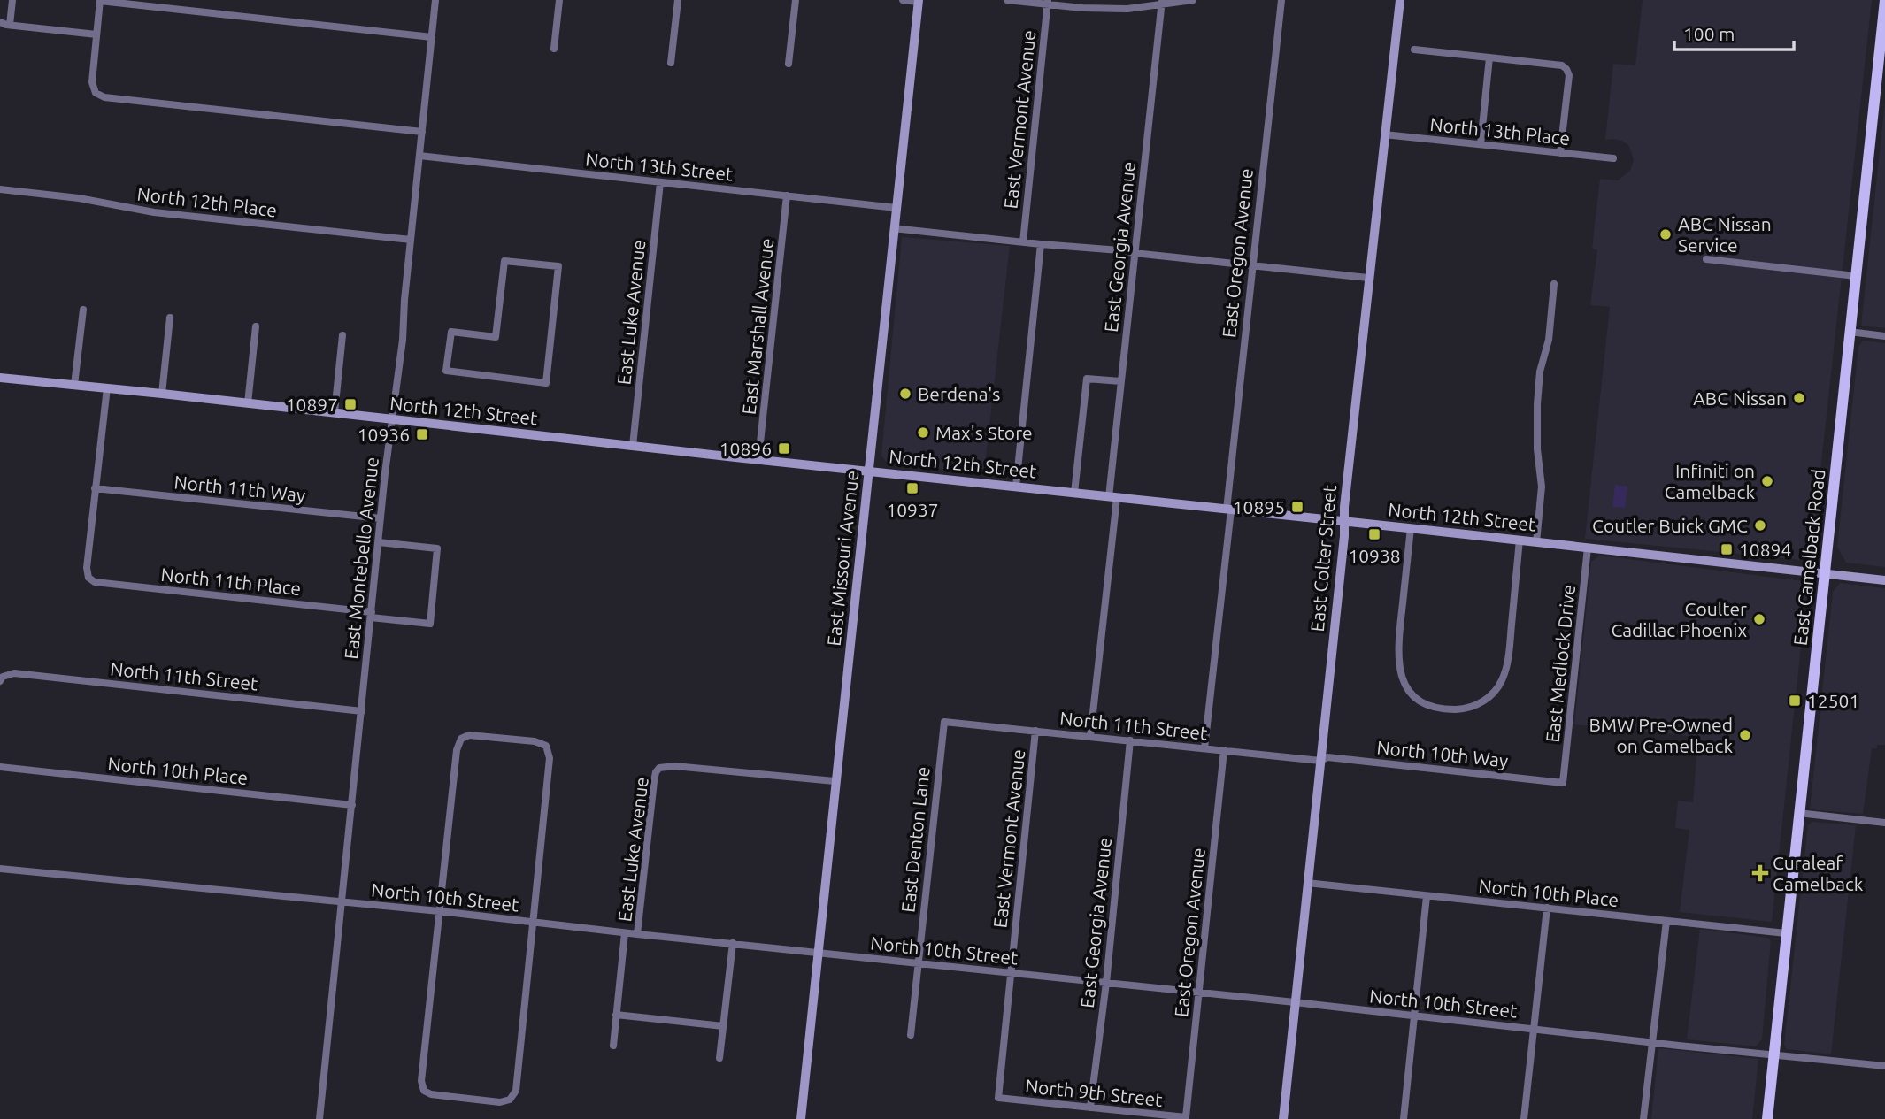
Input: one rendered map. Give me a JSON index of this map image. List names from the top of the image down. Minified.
{"streets":{"main road":["East Camelback Road"],"street":["East Vermont Avenue","North 13th Place","North 13th Street","North 12th Place","East Georgia Avenue","East Oregon Avenue","East Luke Avenue","East Marshall Avenue","North 12th Street","North 11th Way","East Montebello Avenue","East Missouri Avenue","East Colter Street","North 11th Place","East Medlock Drive","North 11th Street","North 10th Way","North 10th Place","East Denton Lane","North 10th Street","North 9th Street"]},"crossings":[["East Vermont Avenue","North 11th Street"],["East Vermont Avenue","North 10th Street"],["East Vermont Avenue","North 9th Street"],["North 13th Place","East Colter Street"],["North 13th Street","East Luke Avenue"],["North 13th Street","East Marshall Avenue"],["North 13th Street","East Montebello Avenue"],["North 13th Street","East Missouri Avenue"],["North 12th Place","East Montebello Avenue"],["East Georgia Avenue","North 12th Street"],["East Georgia Avenue","North 11th Street"],["East Georgia Avenue","North 10th Street"],["East Georgia Avenue","North 9th Street"],["East Oregon Avenue","North 12th Street"],["East Oregon Avenue","North 11th Street"],["East Oregon Avenue","North 10th Street"],["East Oregon Avenue","North 9th Street"],["East Luke Avenue","North 12th Street"],["East Luke Avenue","East Missouri Avenue"],["East Luke Avenue","North 10th Street"],["East Marshall Avenue","North 12th Street"],["North 12th Street","East Camelback Road"],["North 12th Street","East Montebello Avenue"],["North 12th Street","East Missouri Avenue"],["North 12th Street","East Colter Street"],["North 12th Street","East Medlock Drive"],["North 11th Way","East Montebello Avenue"],["North 11th Way","North 11th Place"],["East Camelback Road","North 10th Place"],["East Camelback Road","North 10th Street"],["East Montebello Avenue","North 11th Place"],["East Montebello Avenue","North 11th Street"],["East Montebello Avenue","North 10th Place"],["East Montebello Avenue","North 10th Street"],["East Missouri Avenue","North 10th Street"],["East Colter Street","North 11th Street"],["East Colter Street","North 10th Way"],["East Colter Street","North 10th Place"],["East Colter Street","North 10th Street"],["East Medlock Drive","North 10th Way"],["North 11th Street","North 10th Way"],["North 11th Street","East Denton Lane"],["East Denton Lane","North 10th Street"]],"places":{"other":["ABC Nissan Service","Berdena's","ABC Nissan","Max's Store","Infiniti on Camelback","Coutler Buick GMC","Coulter Cadillac Phoenix","BMW Pre-Owned on Camelback"],"transit":["10897","10936","10896","10937","10895","10938","10894","12501"],"health":["Curaleaf Camelback"]},"scale_bar":"100 m"}
